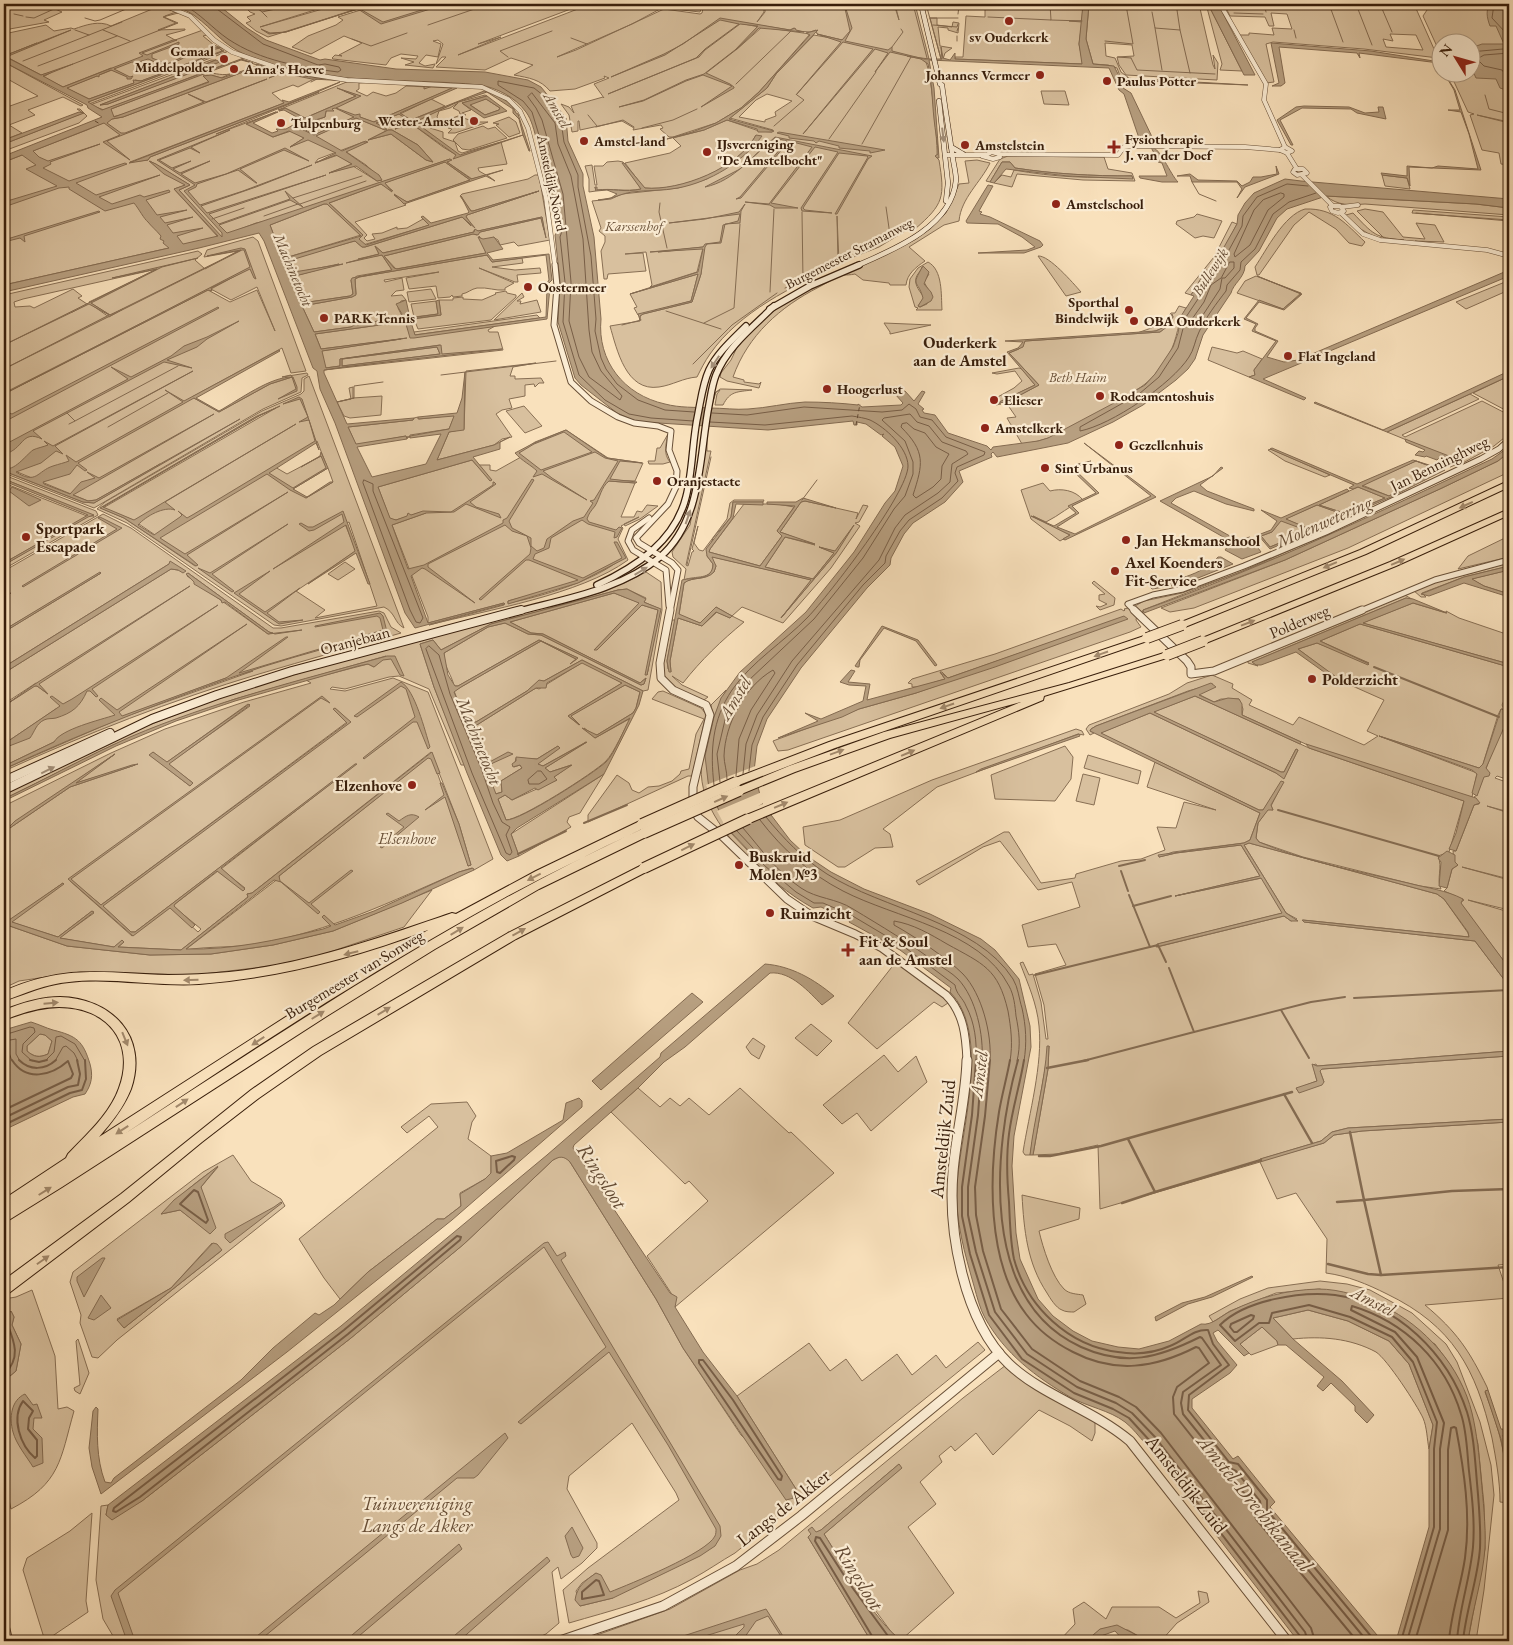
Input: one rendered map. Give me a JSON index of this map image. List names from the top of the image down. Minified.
{"streets":{"highway":["Burgemeester van Sonweg"],"main road":["Burgemeester Stramanweg","Oranjebaan"],"street":["Amsteldijk Noord","Jan Benninghweg","Polderweg","Amsteldijk Zuid","Langs de Akker"]},"crossings":[["Amsteldijk Noord","Oranjebaan"],["Burgemeester Stramanweg","Oranjebaan"],["Jan Benninghweg","Polderweg"],["Amsteldijk Zuid","Langs de Akker"]],"districts":["Ouderkerk aan de Amstel"],"water":["Amstel","Machinetocht","Bullewijk","Molenwetering","Ringsloot","Amstel-Drechtkanaal"],"parks":["Karssenhof","Beth Haim","Elsenhove","Tuinvereniging Langs de Akker"],"places":{"other":["sv Ouderkerk","Gemaal Middelpolder","Anna's Hoeve","Johannes Vermeer","Paulus Potter","Wester-Amstel","Tulpenburg","Amstel-land","Amstelstein","IJsvereniging \"De Amstelbocht\"","Amstelschool","Oostermeer","Sporthal Bindelwijk","PARK Tennis","OBA Ouderkerk","Flat Ingeland","Hoogerlust","Rodeamentoshuis","Elieser","Amstelkerk","Gezellenhuis","Sint Urbanus","Oranjestaete","Sportpark Escapade","Jan Hekmanschool","Axel Koenders Fit-Service","Polderzicht","Elzenhove","Buskruid Molen №3","Ruimzicht"],"health":["Fysiotherapie J. van der Doef","Fit & Soul aan de Amstel"]},"north":"top left"}
